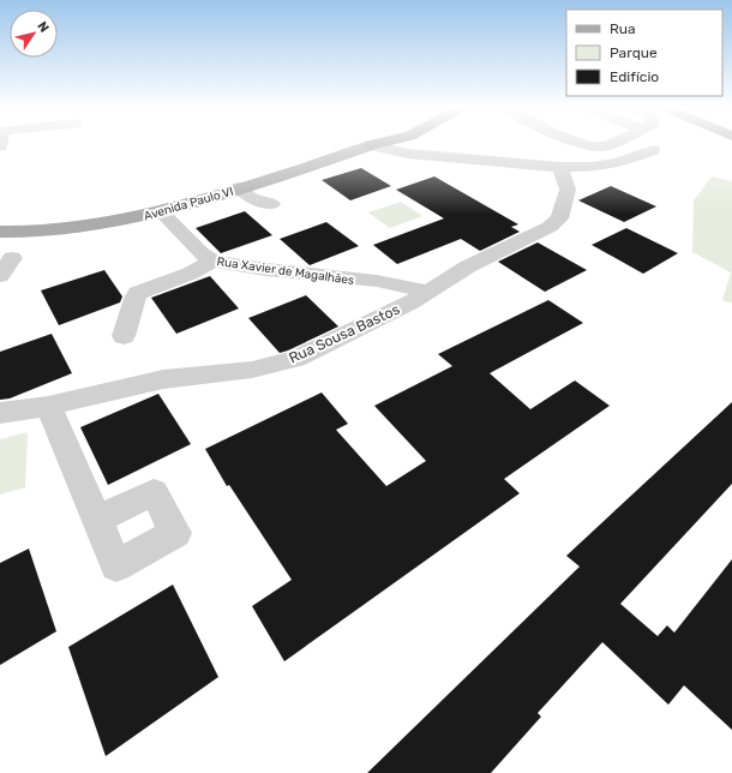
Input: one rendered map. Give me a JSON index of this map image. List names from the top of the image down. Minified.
{"streets":{"main road":["Avenida Paulo VI"],"street":["Rua Xavier de Magalhães","Rua Sousa Bastos"]},"crossings":[["Avenida Paulo VI","Rua Xavier de Magalhães"],["Rua Xavier de Magalhães","Rua Sousa Bastos"]],"legend":["Rua","Parque","Edifício"],"north":"top right"}
